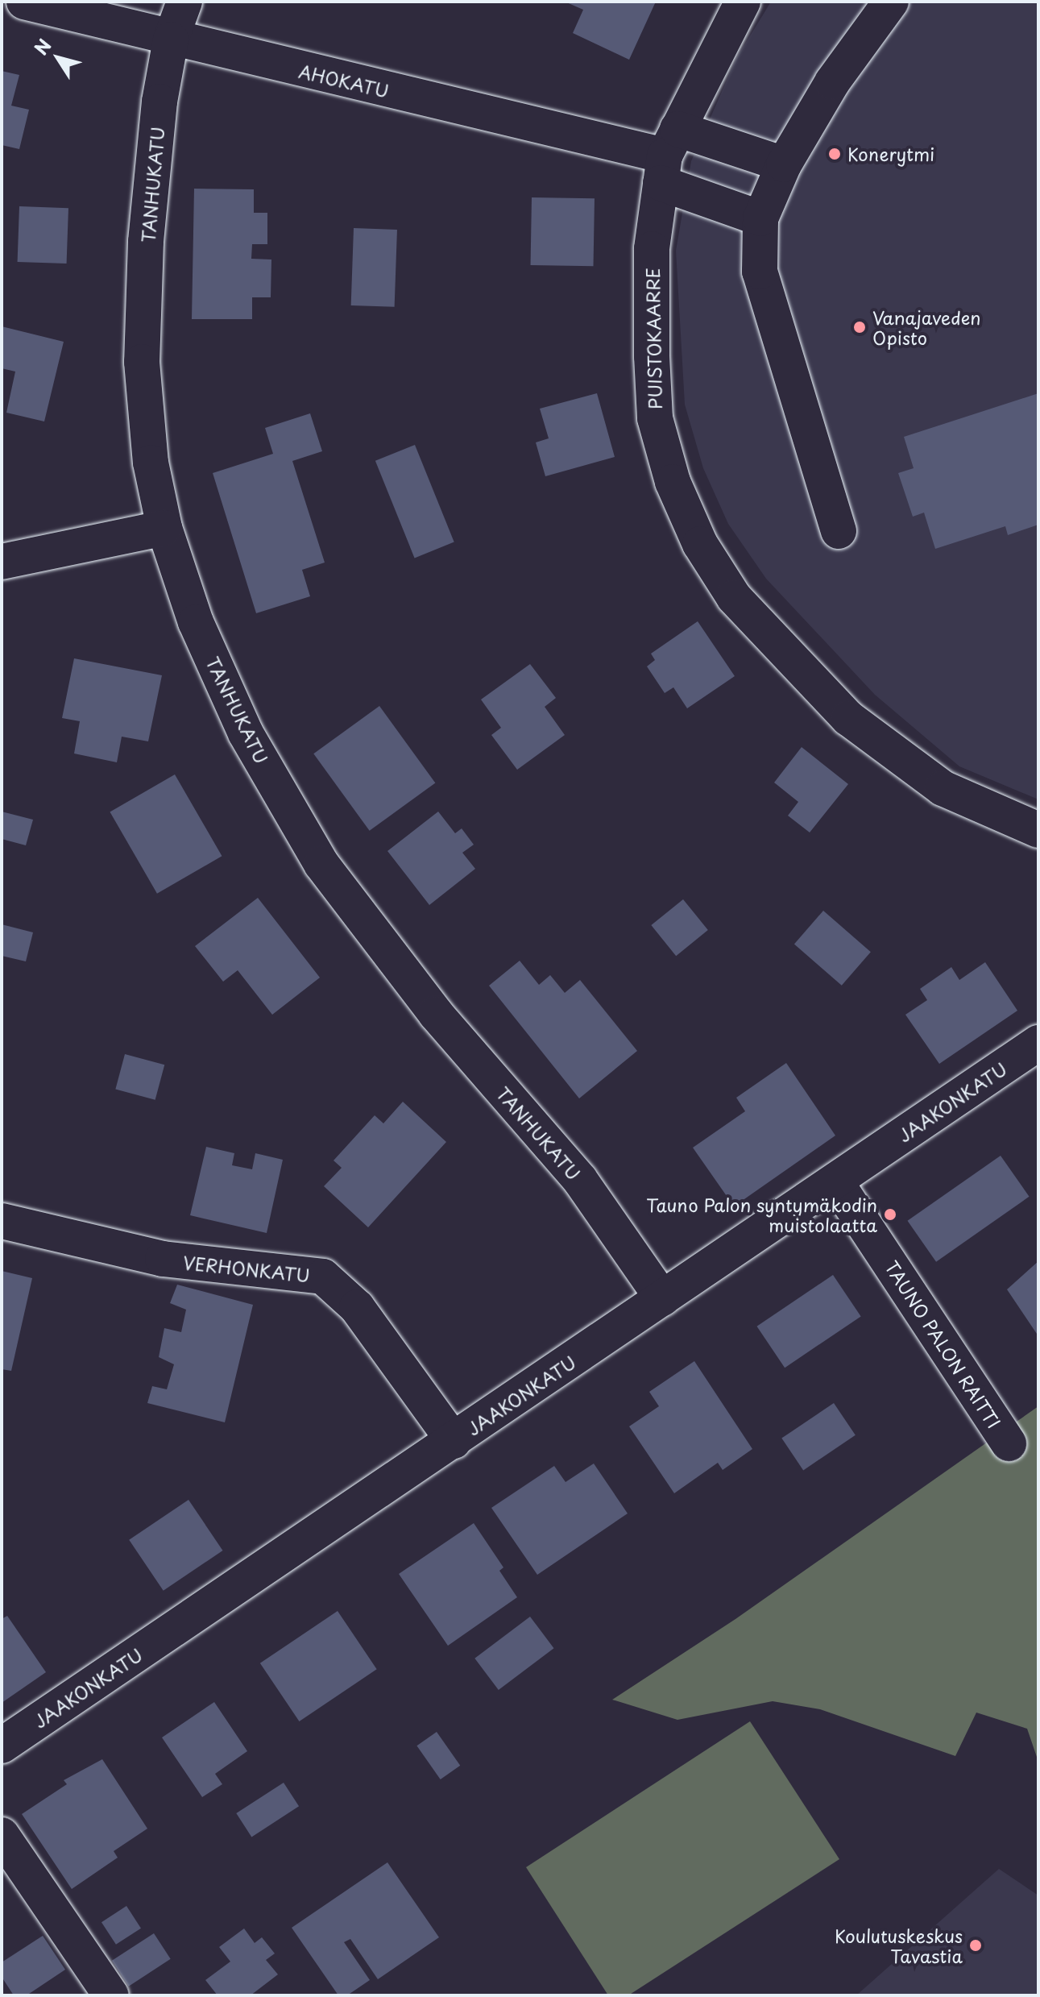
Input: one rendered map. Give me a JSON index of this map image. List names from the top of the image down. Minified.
{"streets":{"street":["AHOKATU","TANHUKATU","PUISTOKAARRE","JAAKONKATU","VERHONKATU","TAUNO PALON RAITTI"]},"crossings":[["AHOKATU","TANHUKATU"],["AHOKATU","PUISTOKAARRE"],["TANHUKATU","JAAKONKATU"],["JAAKONKATU","VERHONKATU"],["JAAKONKATU","TAUNO PALON RAITTI"]],"places":["Konerytmi","Vanajaveden Opisto","Tauno Palon syntymäkodin muistolaatta","Koulutuskeskus Tavastia"],"north":"top left"}
